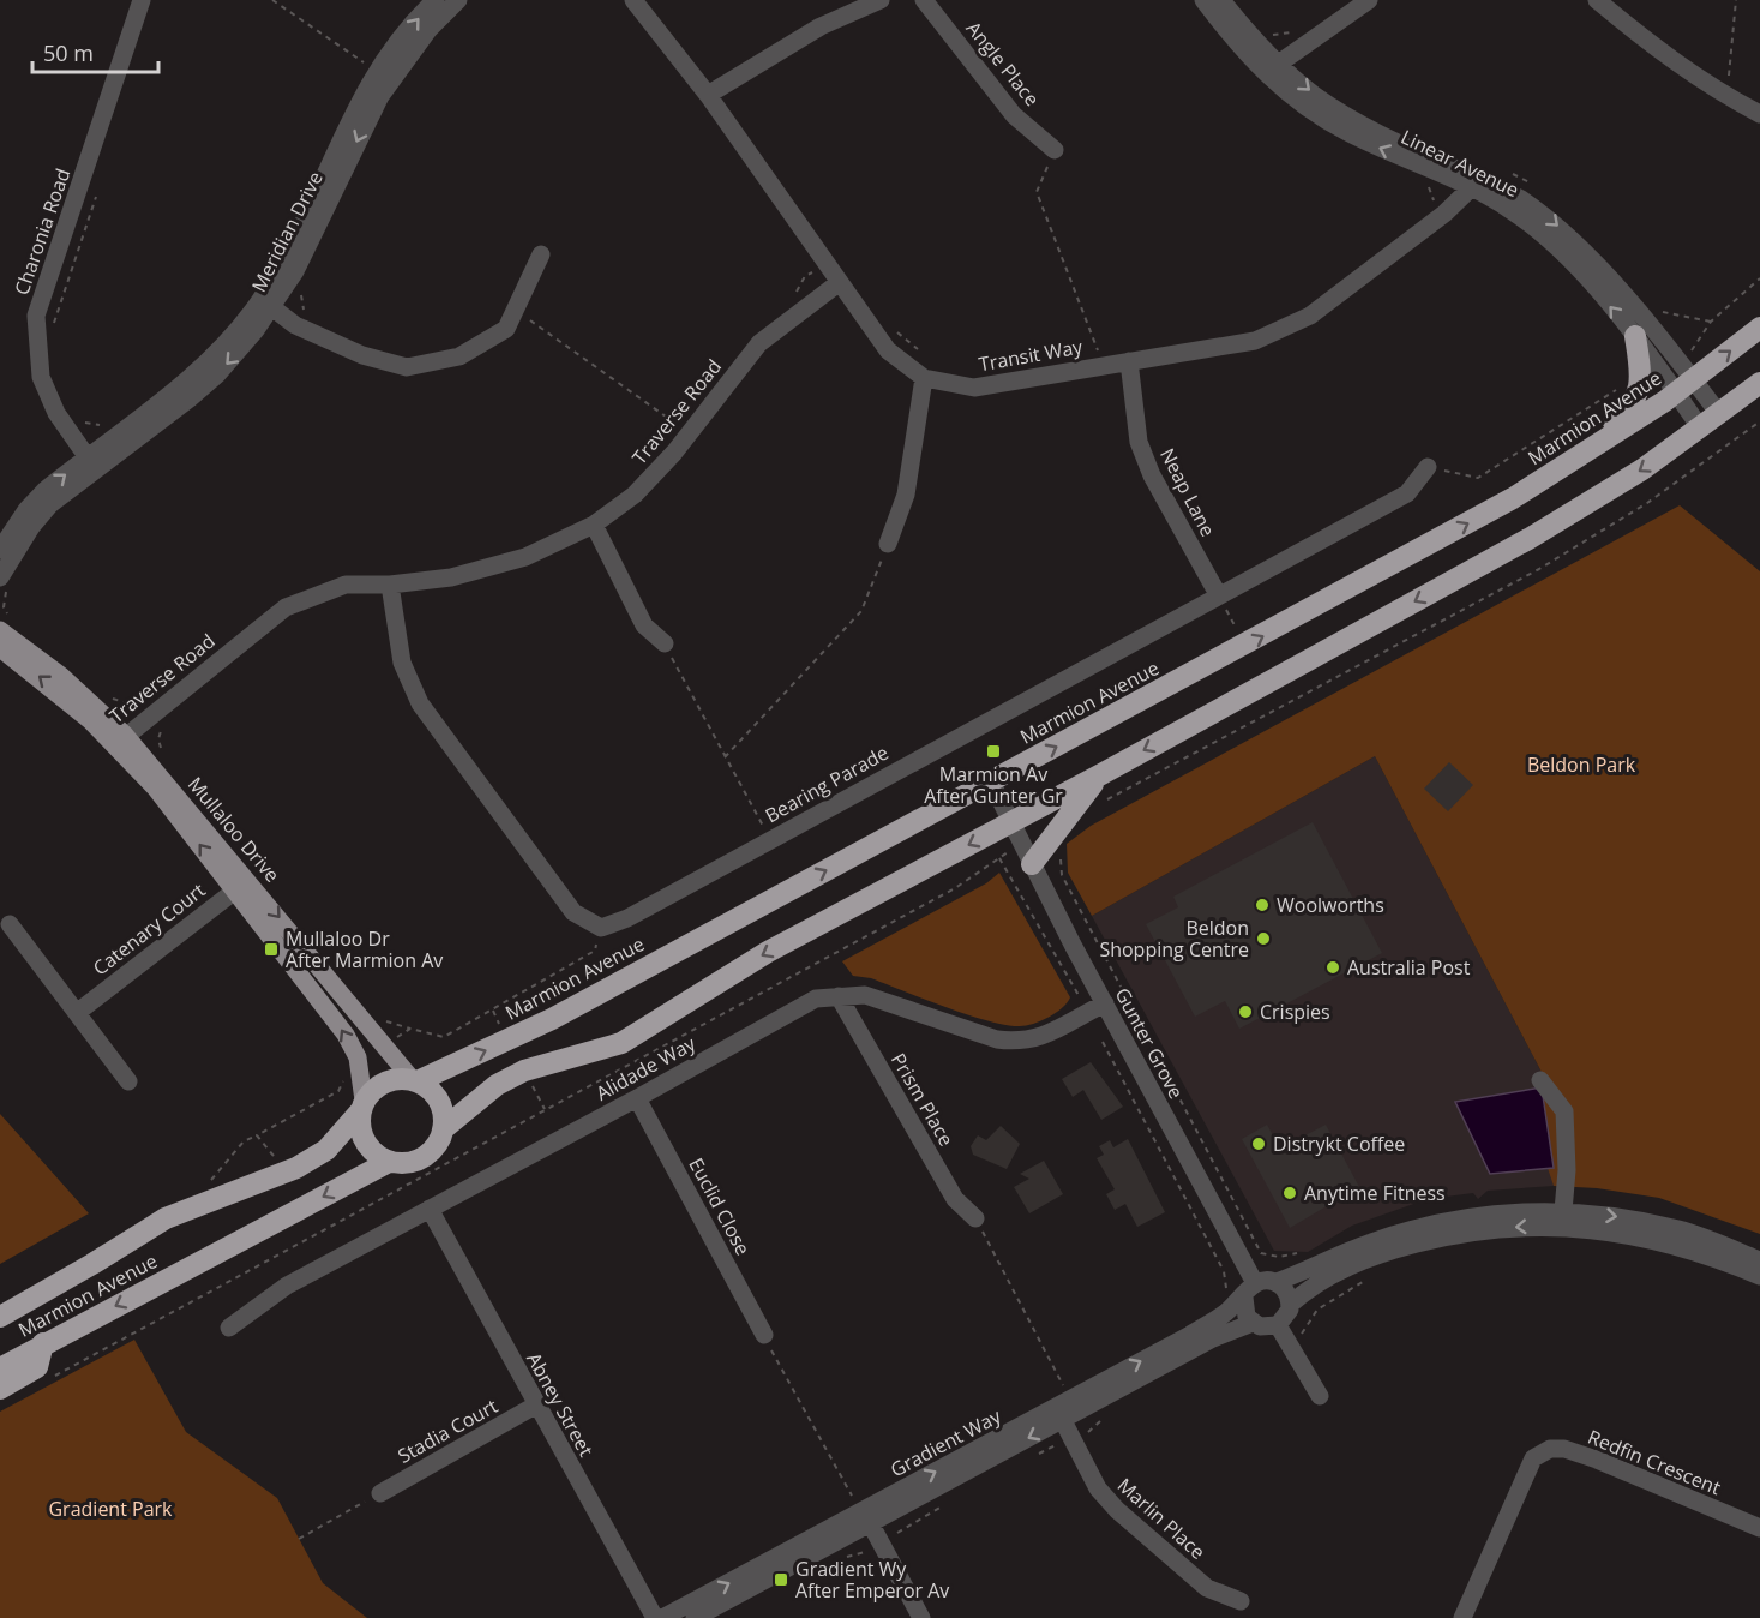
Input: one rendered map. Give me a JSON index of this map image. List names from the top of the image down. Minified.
{"streets":{"highway":["Marmion Avenue"],"main road":["Mullaloo Drive"],"street":["Angle Place","Linear Avenue","Charonia Road","Meridian Drive","Transit Way","Traverse Road","Neap Lane","Bearing Parade","Catenary Court","Gunter Grove","Alidade Way","Prism Place","Euclid Close","Abney Street","Stadia Court","Gradient Way","Redfin Crescent","Marlin Place"]},"crossings":[["Linear Avenue","Transit Way"],["Linear Avenue","Marmion Avenue"],["Charonia Road","Meridian Drive"],["Transit Way","Traverse Road"],["Transit Way","Neap Lane"],["Traverse Road","Mullaloo Drive"],["Marmion Avenue","Mullaloo Drive"],["Marmion Avenue","Gunter Grove"],["Neap Lane","Bearing Parade"],["Mullaloo Drive","Catenary Court"],["Gunter Grove","Alidade Way"],["Gunter Grove","Gradient Way"],["Alidade Way","Prism Place"],["Alidade Way","Euclid Close"],["Alidade Way","Abney Street"],["Abney Street","Stadia Court"],["Gradient Way","Marlin Place"]],"parks":["Beldon Park","Gradient Park"],"places":{"transit":["Marmion Av After Gunter Gr","Mullaloo Dr After Marmion Av","Gradient Wy After Emperor Av"],"other":["Woolworths","Beldon Shopping Centre","Australia Post","Crispies","Distrykt Coffee","Anytime Fitness"]},"scale_bar":"50 m"}
